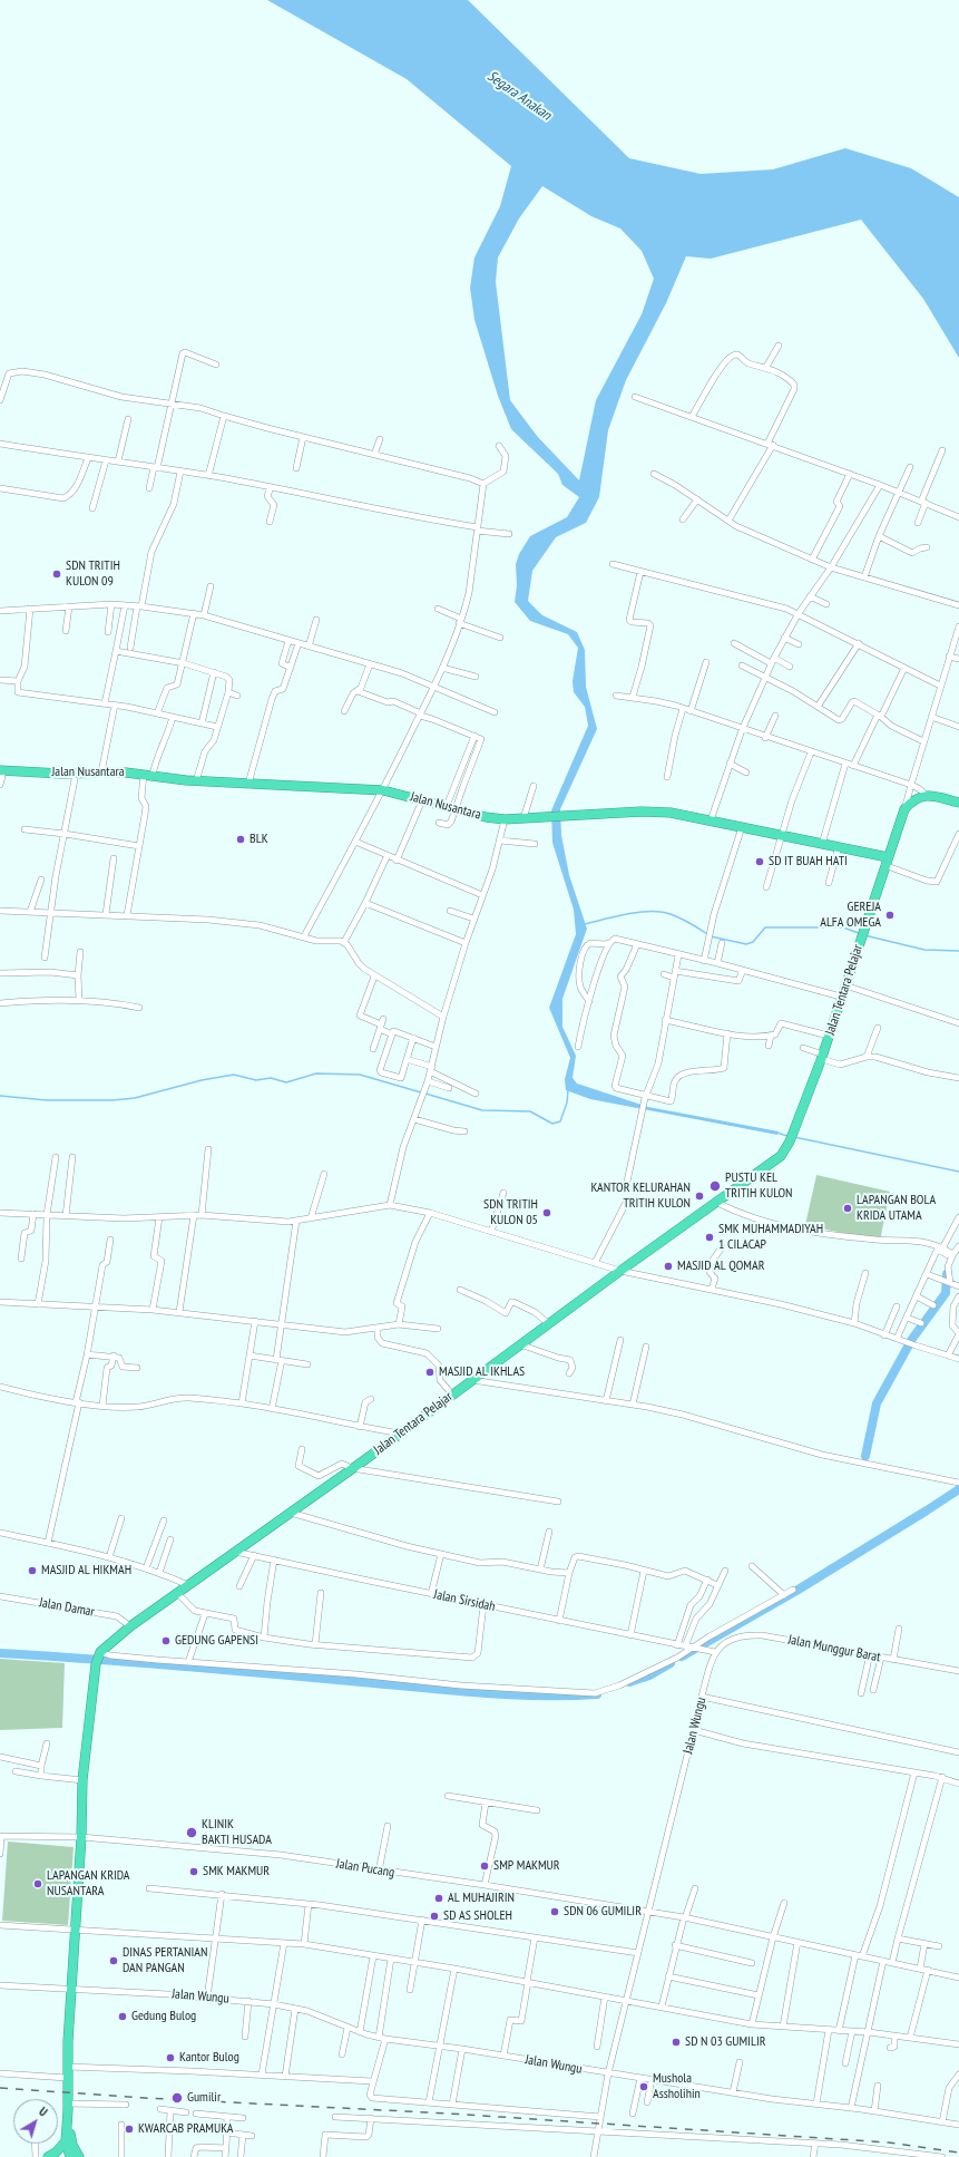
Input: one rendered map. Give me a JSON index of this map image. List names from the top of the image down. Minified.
{"streets":{"highway":["Jalan Nusantara","Jalan Tentara Pelajar"],"street":["Jalan Sirsidah","Jalan Damar","Jalan Munggur Barat","Jalan Wungu","Jalan Pucang"]},"crossings":[["Jalan Nusantara","Jalan Tentara Pelajar"],["Jalan Tentara Pelajar","Jalan Sirsidah"],["Jalan Tentara Pelajar","Jalan Damar"],["Jalan Sirsidah","Jalan Munggur Barat"],["Jalan Sirsidah","Jalan Wungu"],["Jalan Munggur Barat","Jalan Wungu"],["Jalan Wungu","Jalan Pucang"]],"water":["Segara Anakan"],"places":["SDN TRITIH KULON 09","BLK","SD IT BUAH HATI","GEREJA ALFA OMEGA","PUSTU KEL TRITIH KULON","KANTOR KELURAHAN TRITIH KULON","LAPANGAN BOLA KRIDA UTAMA","SDN TRITIH KULON 05","SMK MUHAMMADIYAH 1 CILACAP","MASJID AL QOMAR","MASJID AL IKHLAS","MASJID AL HIKMAH","GEDUNG GAPENSI","KLINIK BAKTI HUSADA","SMP MAKMUR","SMK MAKMUR","LAPANGAN KRIDA NUSANTARA","AL MUHAJIRIN","SDN 06 GUMILIR","SD AS SHOLEH","DINAS PERTANIAN DAN PANGAN","Gedung Bulog","SD N 03 GUMILIR","Kantor Bulog","Mushola Assholihin","Gumilir","KWARCAB PRAMUKA"],"north":"top right"}
